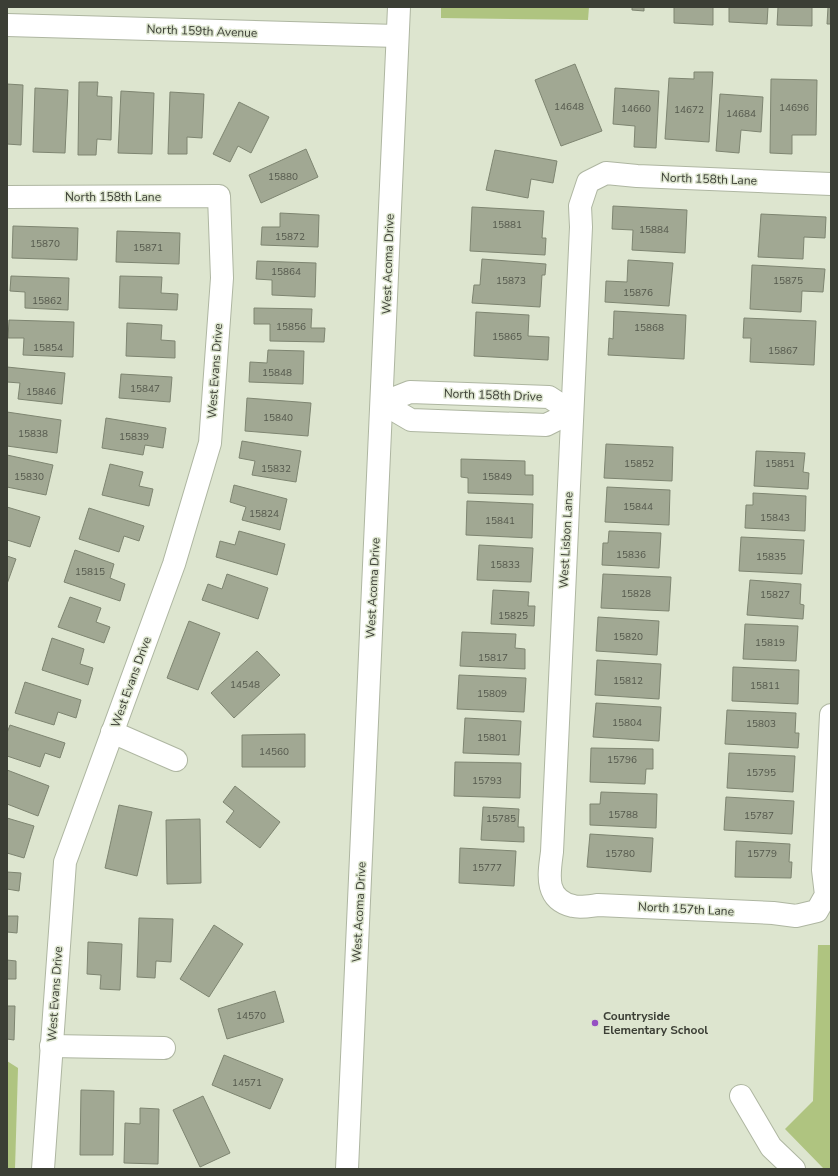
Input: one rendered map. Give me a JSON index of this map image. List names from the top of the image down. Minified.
{"streets":{"street":["North 159th Avenue","North 158th Lane","West Acoma Drive","West Evans Drive","North 158th Drive","West Lisbon Lane","North 157th Lane"]},"crossings":[["North 159th Avenue","West Acoma Drive"],["North 158th Lane","West Evans Drive"],["North 158th Lane","West Lisbon Lane"],["West Acoma Drive","North 158th Drive"],["North 158th Drive","West Lisbon Lane"],["West Lisbon Lane","North 157th Lane"]],"places":["Countryside Elementary School"],"house_numbers":["14648","14696","14660","14672","14684","15880","15881","15884","15872","15870","15871","15864","15873","15875","15876","15862","15856","15868","15865","15854","15867","15848","15847","15846","15840","15838","15839","15852","15851","15832","15830","15849","15844","15824","15843","15841","15836","15835","15833","15815","15828","15827","15825","15820","15819","15817","15812","14548","15811","15809","15804","15803","15801","14560","15796","15795","15793","15788","15787","15785","15780","15779","15777","14570","14571"]}
